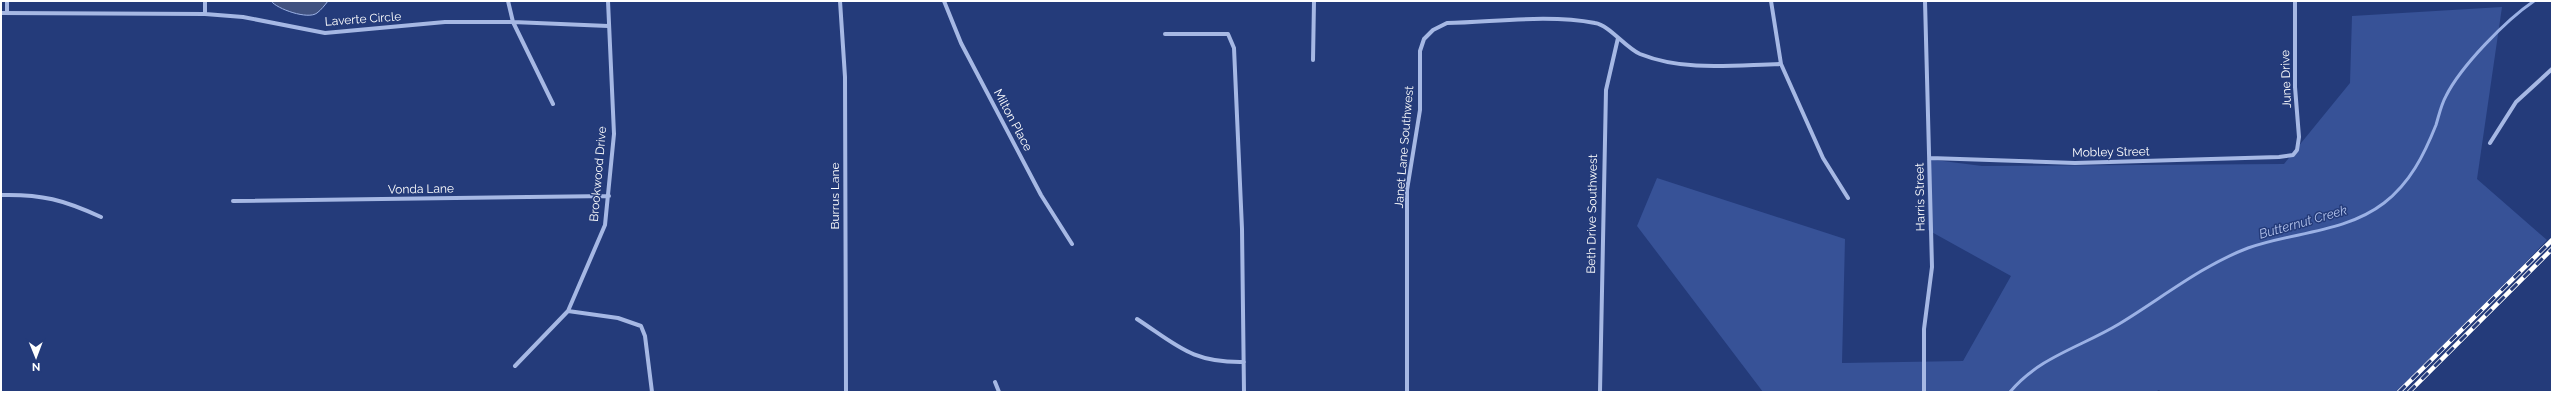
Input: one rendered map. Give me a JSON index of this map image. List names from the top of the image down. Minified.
{"streets":{"street":["Laverte Circle","June Drive","Milton Place","Janet Lane Southwest","Mobley Street","Brookwood Drive","Vonda Lane","Burrus Lane","Harris Street","Beth Drive Southwest"]},"crossings":[["Laverte Circle","Brookwood Drive"],["June Drive","Mobley Street"],["Janet Lane Southwest","Beth Drive Southwest"],["Mobley Street","Harris Street"],["Brookwood Drive","Vonda Lane"]],"water":["Butternut Creek"],"north":"bottom"}
